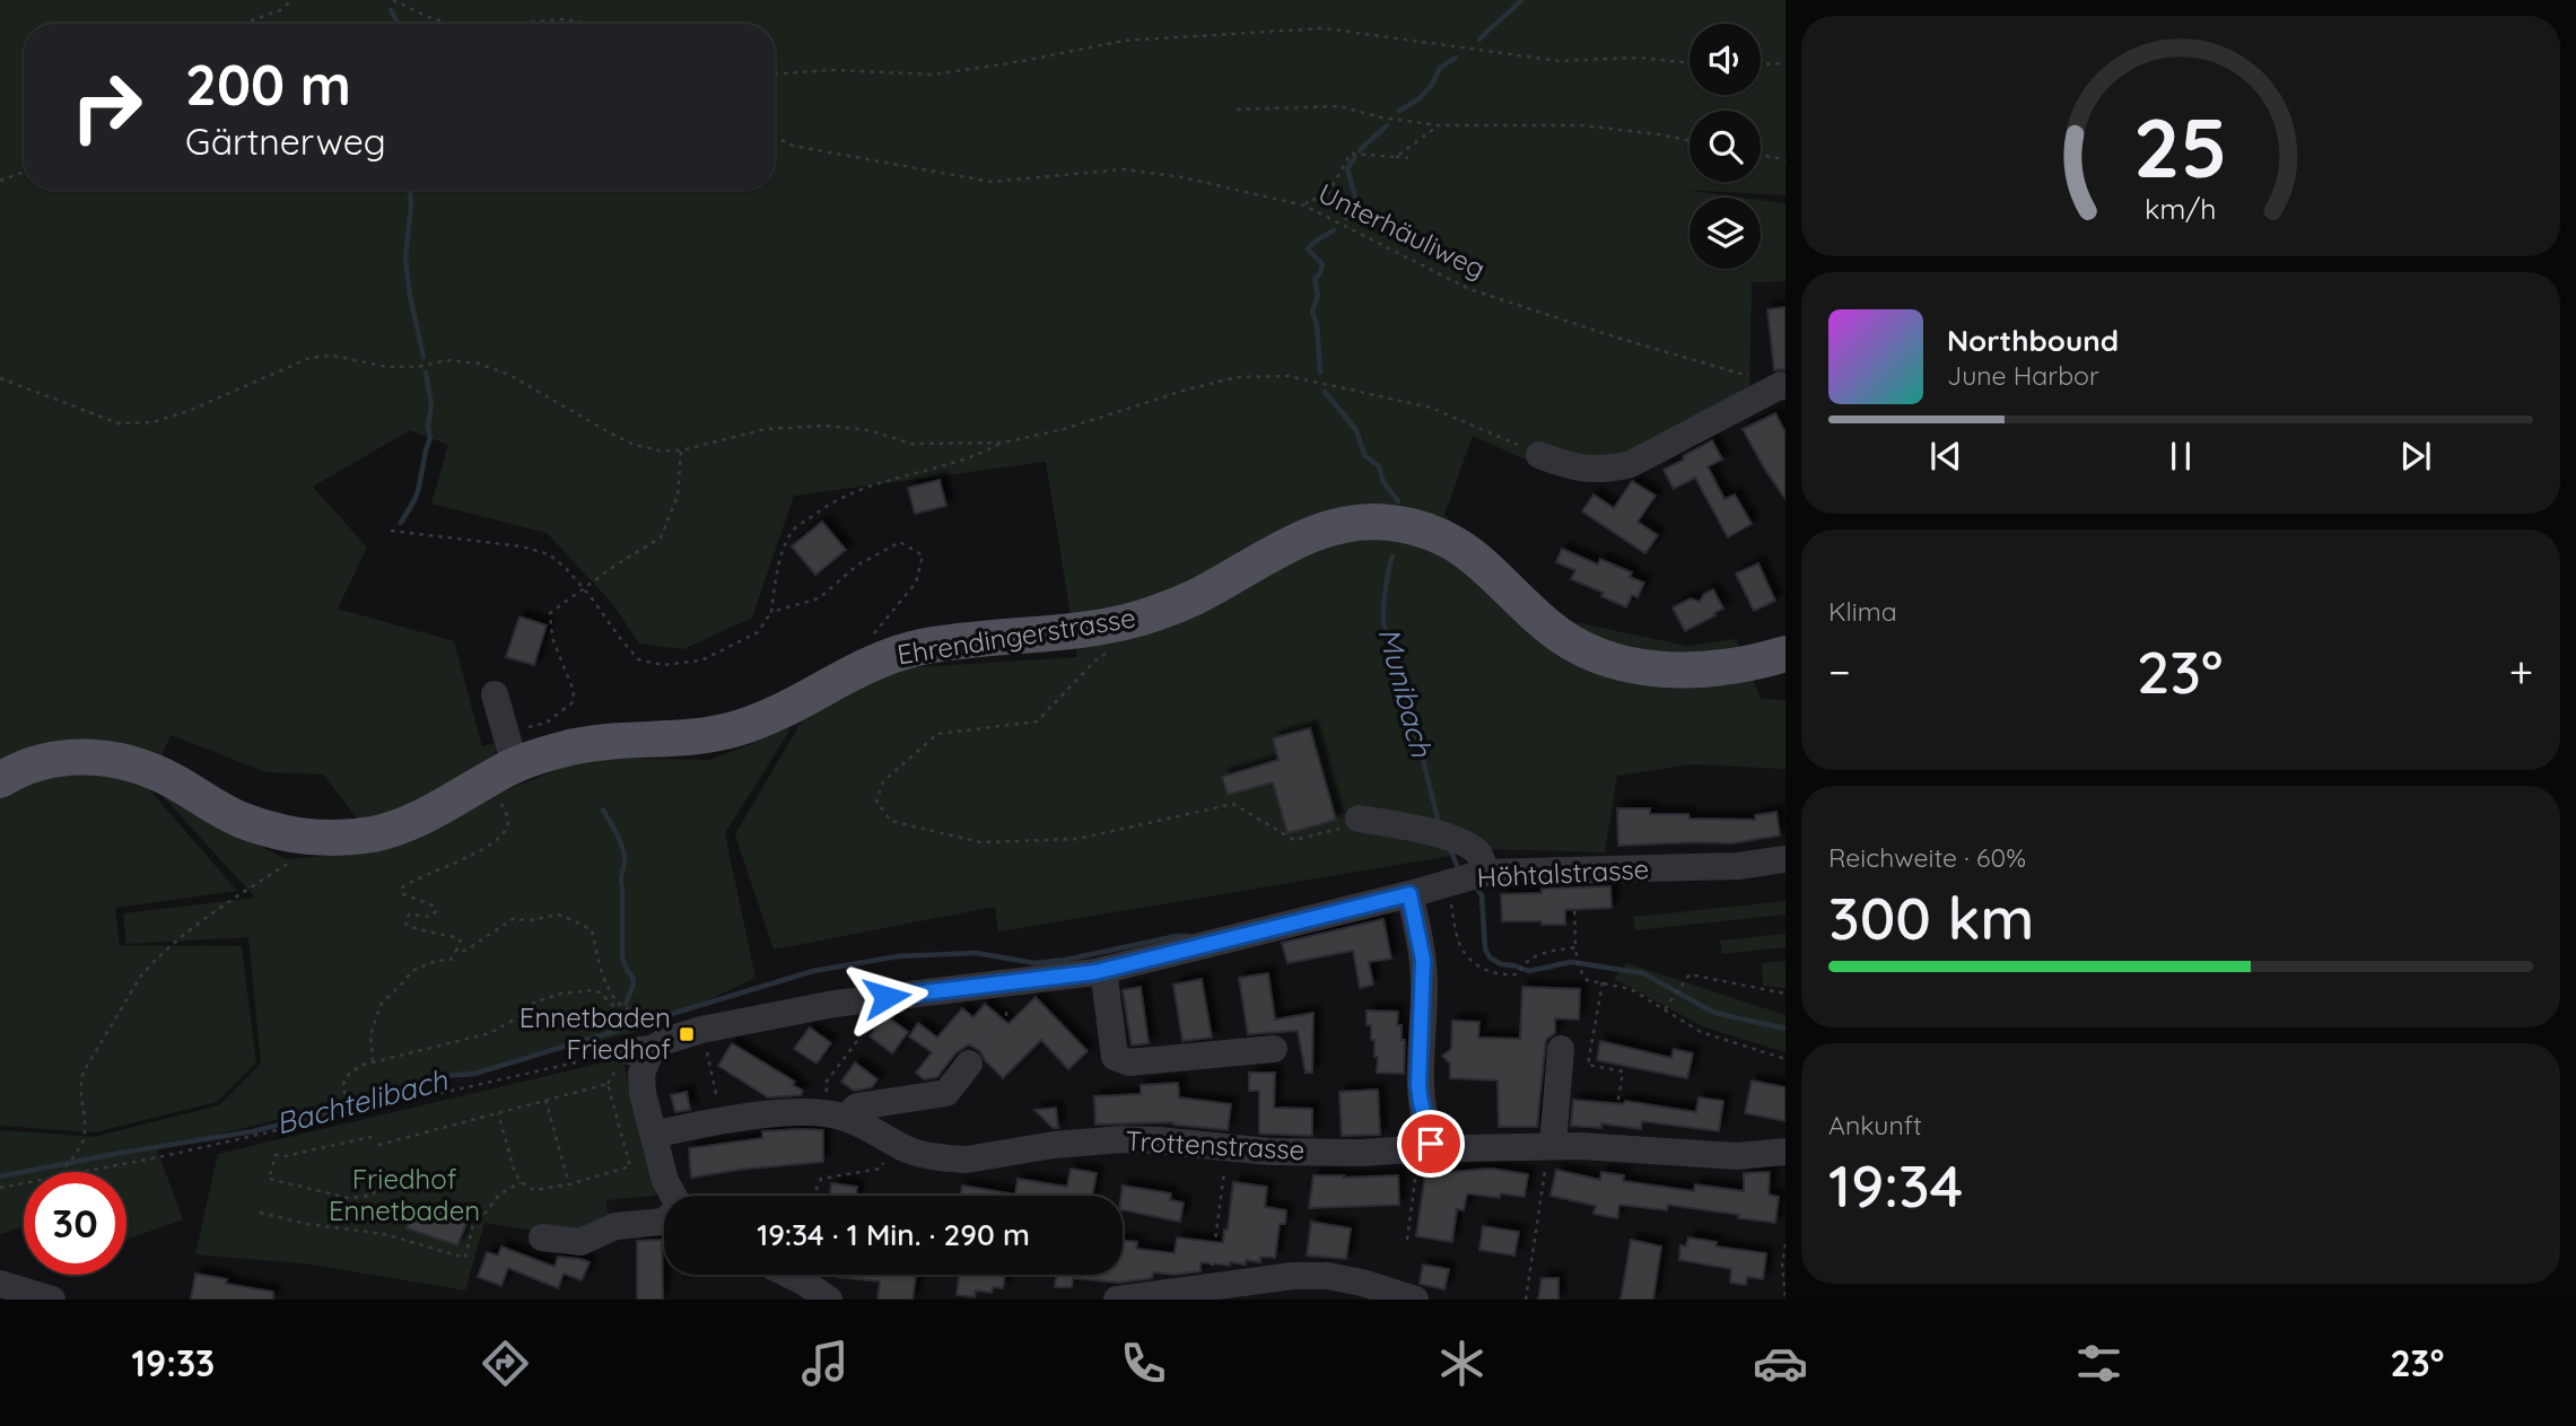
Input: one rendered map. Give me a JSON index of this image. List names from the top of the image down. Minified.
{"streets":{"main road":["Ehrendingerstrasse"],"street":["Höhtalstrasse","Trottenstrasse"],"path":["Unterhäuliweg"]},"water":["Munibach","Bachtelibach"],"parks":["Friedhof Ennetbaden"],"places":{"transit":["Ennetbaden Friedhof"]},"page":{"turn":["200 m","Gärtnerweg"],"song":["Northbound","June Harbor"],"tile":["Klima",["Reichweite · 60%","300 km"],["Ankunft","19:34"]],"heat":["−","23°","+"],"limit":"30","trip":"19:34 · 1 Min. · 290 m","tabs":["19:33","23°"],"gauge":["25","km/h"]}}
